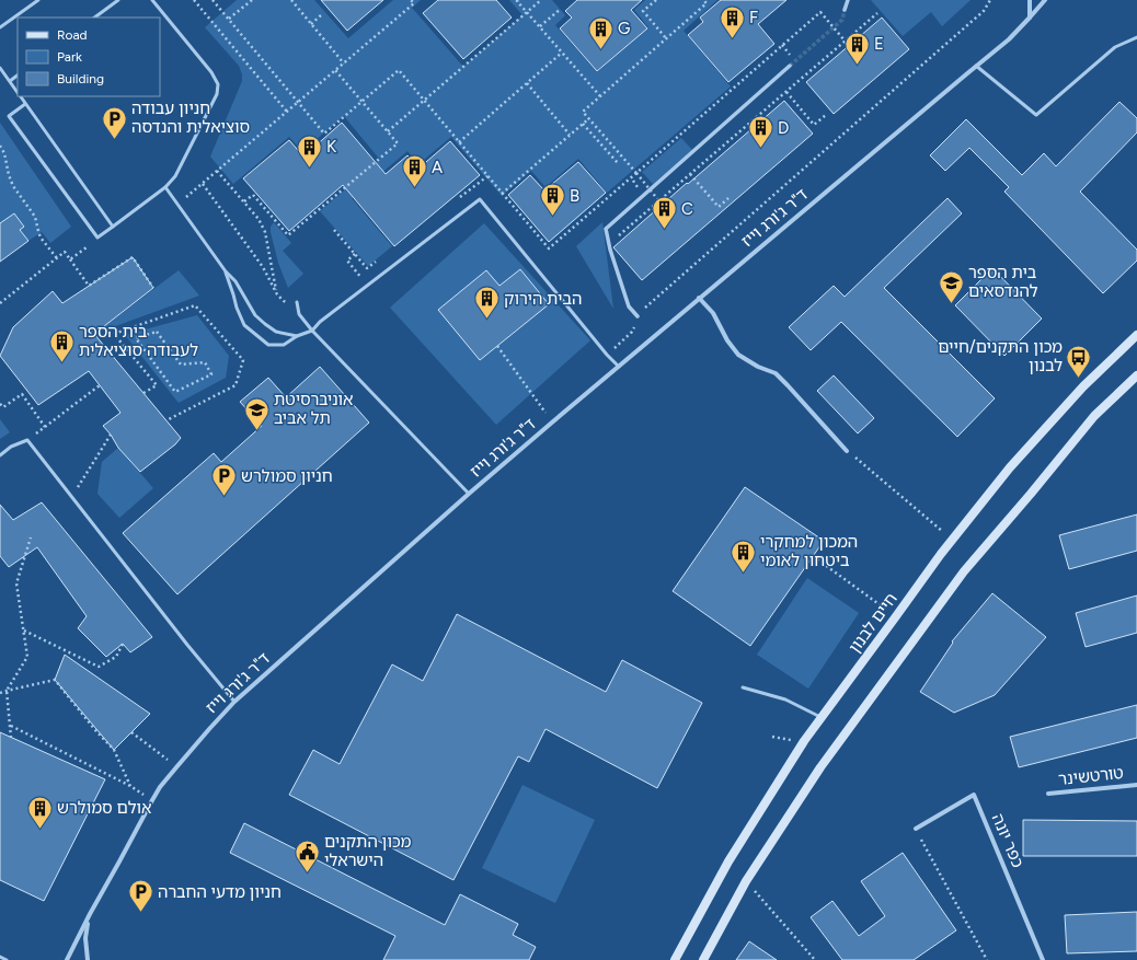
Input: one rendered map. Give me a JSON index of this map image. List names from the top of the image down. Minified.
{"streets":{"main road":["חיים לבנון"],"street":["ד\"ר ג'ורג וייז","טורטשינר","כפר יונה"]},"places":{"building":["F","G","E","D","K","A","B","C","הבית הירוק","בית הספר לעבודה סוציאלית","המכון למחקרי ביטחון לאומי","אולם סמולרש"],"parking":["חניון עבודה סוציאלית והנדסה","חניון סמולרש","חניון מדעי החברה"],"school or university":["בית הספר להנדסאים","אוניברסיטת תל אביב"],"bus stop":["מכון התקנים/חיים לבנון"],"public building":["מכון התקנים הישראלי"]},"legend":["Road","Park","Building"]}
